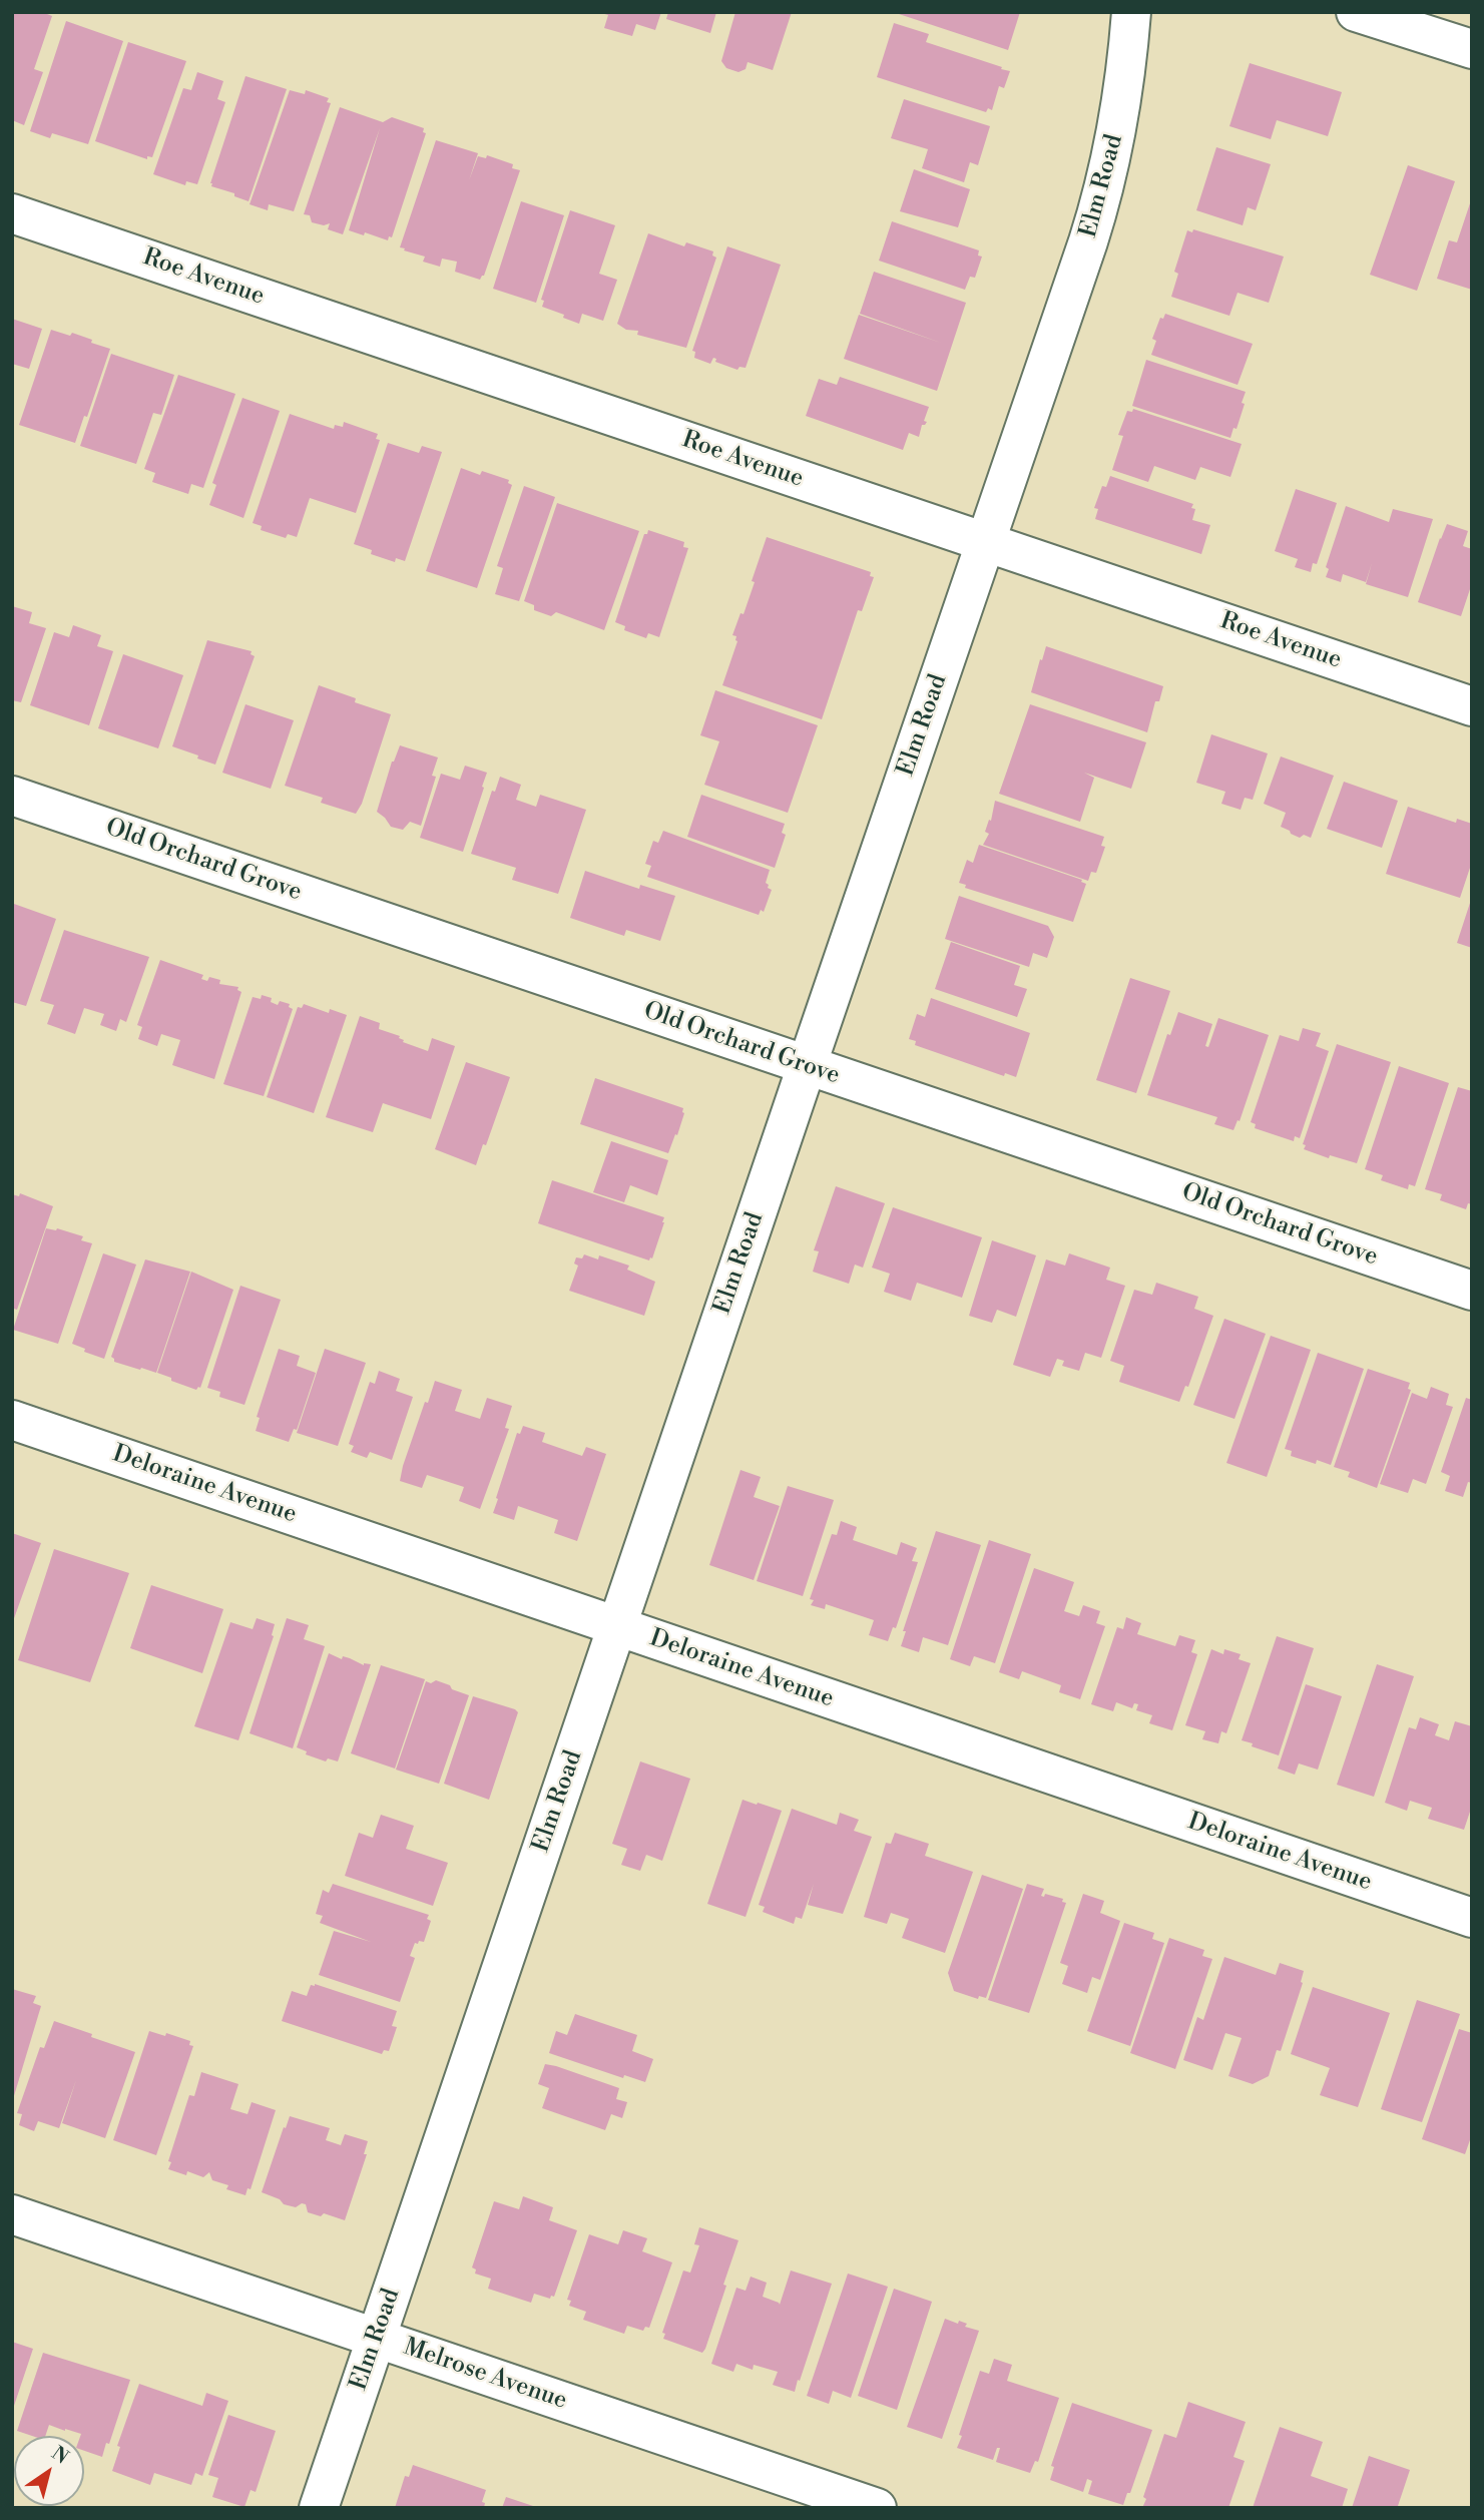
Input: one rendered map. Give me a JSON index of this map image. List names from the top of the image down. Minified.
{"streets":{"street":["Elm Road","Roe Avenue","Old Orchard Grove","Deloraine Avenue","Melrose Avenue"]},"crossings":[["Elm Road","Roe Avenue"],["Elm Road","Old Orchard Grove"],["Elm Road","Deloraine Avenue"],["Elm Road","Melrose Avenue"]],"north":"top right"}
